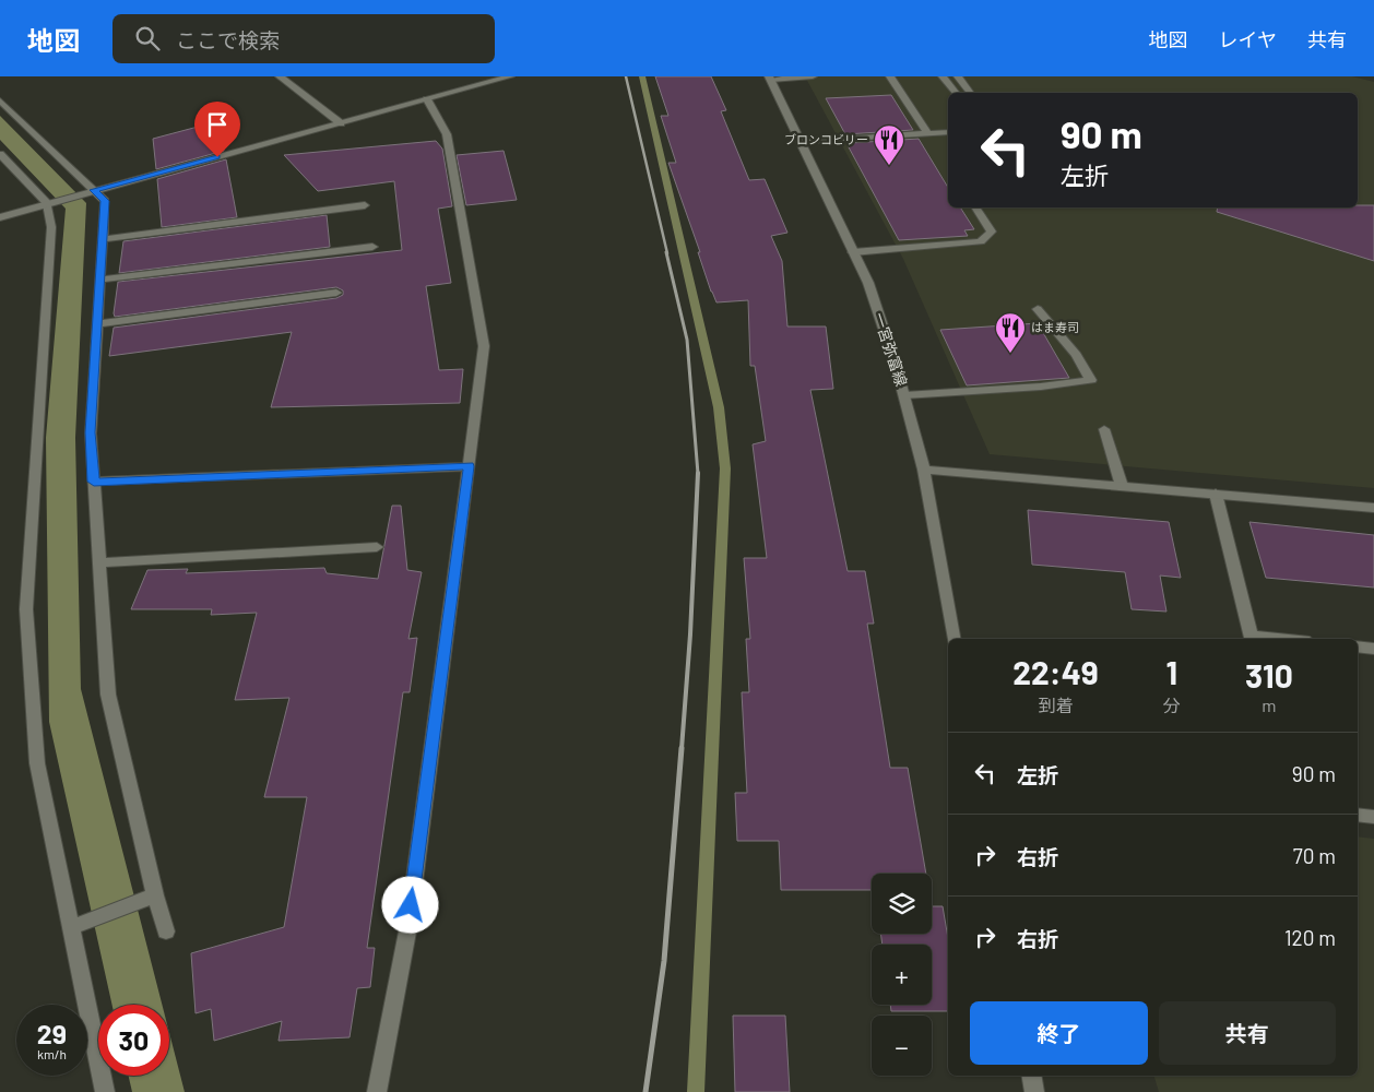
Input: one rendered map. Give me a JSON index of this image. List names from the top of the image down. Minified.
{"streets":{"street":["一宮弥富線"]},"places":{"restaurant":["ブロンコビリー","はま寿司"]},"page":{"header":"地図","search":"ここで検索","nav":["地図","レイヤ","共有"],"turn":["90 m","左折"],"eta":["22:49","到着","1","分","310","m"],"list":[{"name":"左折","value":"90 m"},{"name":"右折","value":"70 m"},{"name":"右折","value":"120 m"}],"map_buttons":["+","−"],"buttons":["終了","共有"],"speed":"29 km/h","limit":"30"}}
